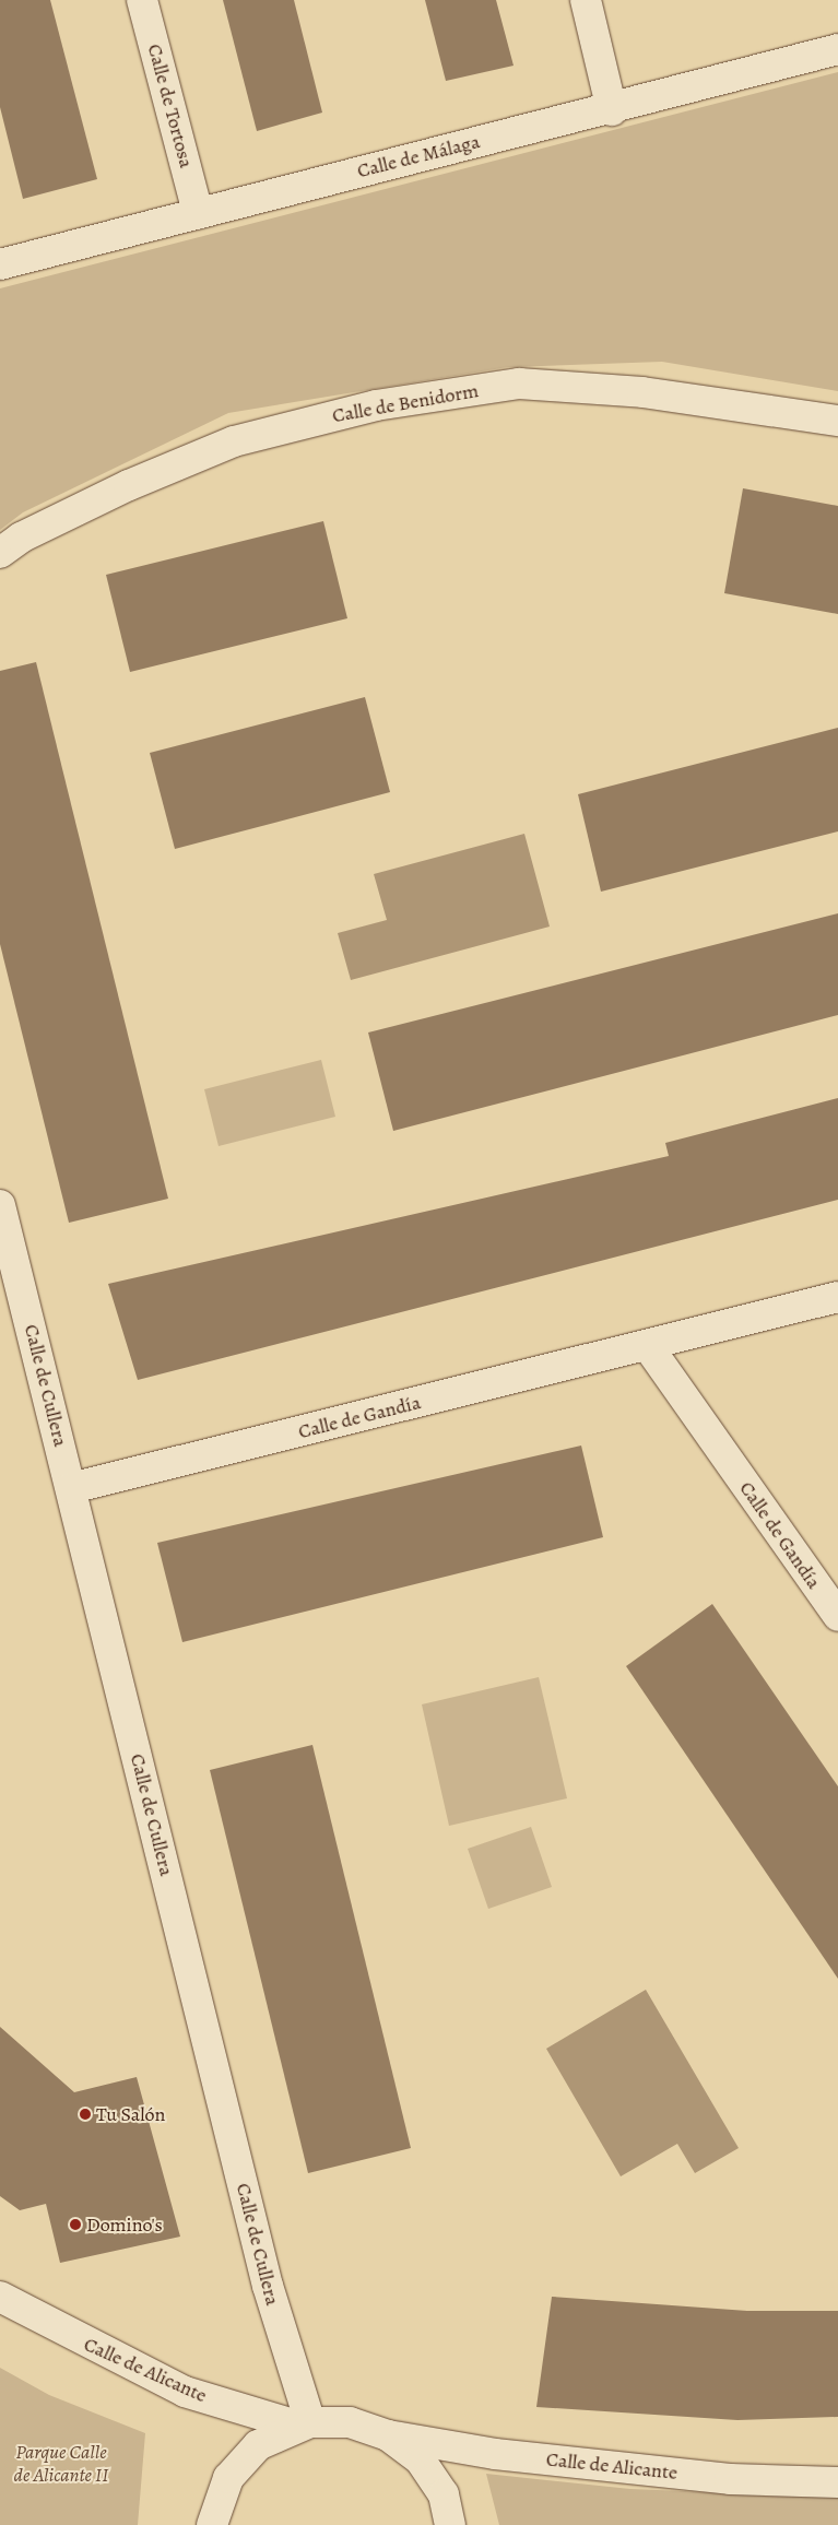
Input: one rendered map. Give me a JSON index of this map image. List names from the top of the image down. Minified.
{"streets":{"street":["Calle de Tortosa","Calle de Málaga","Calle de Benidorm","Calle de Cullera","Calle de Gandía","Calle de Alicante"]},"crossings":[["Calle de Tortosa","Calle de Málaga"],["Calle de Cullera","Calle de Gandía"],["Calle de Cullera","Calle de Alicante"]],"parks":["Parque Calle de Alicante II"],"places":["Tu Salón","Domino's"]}
